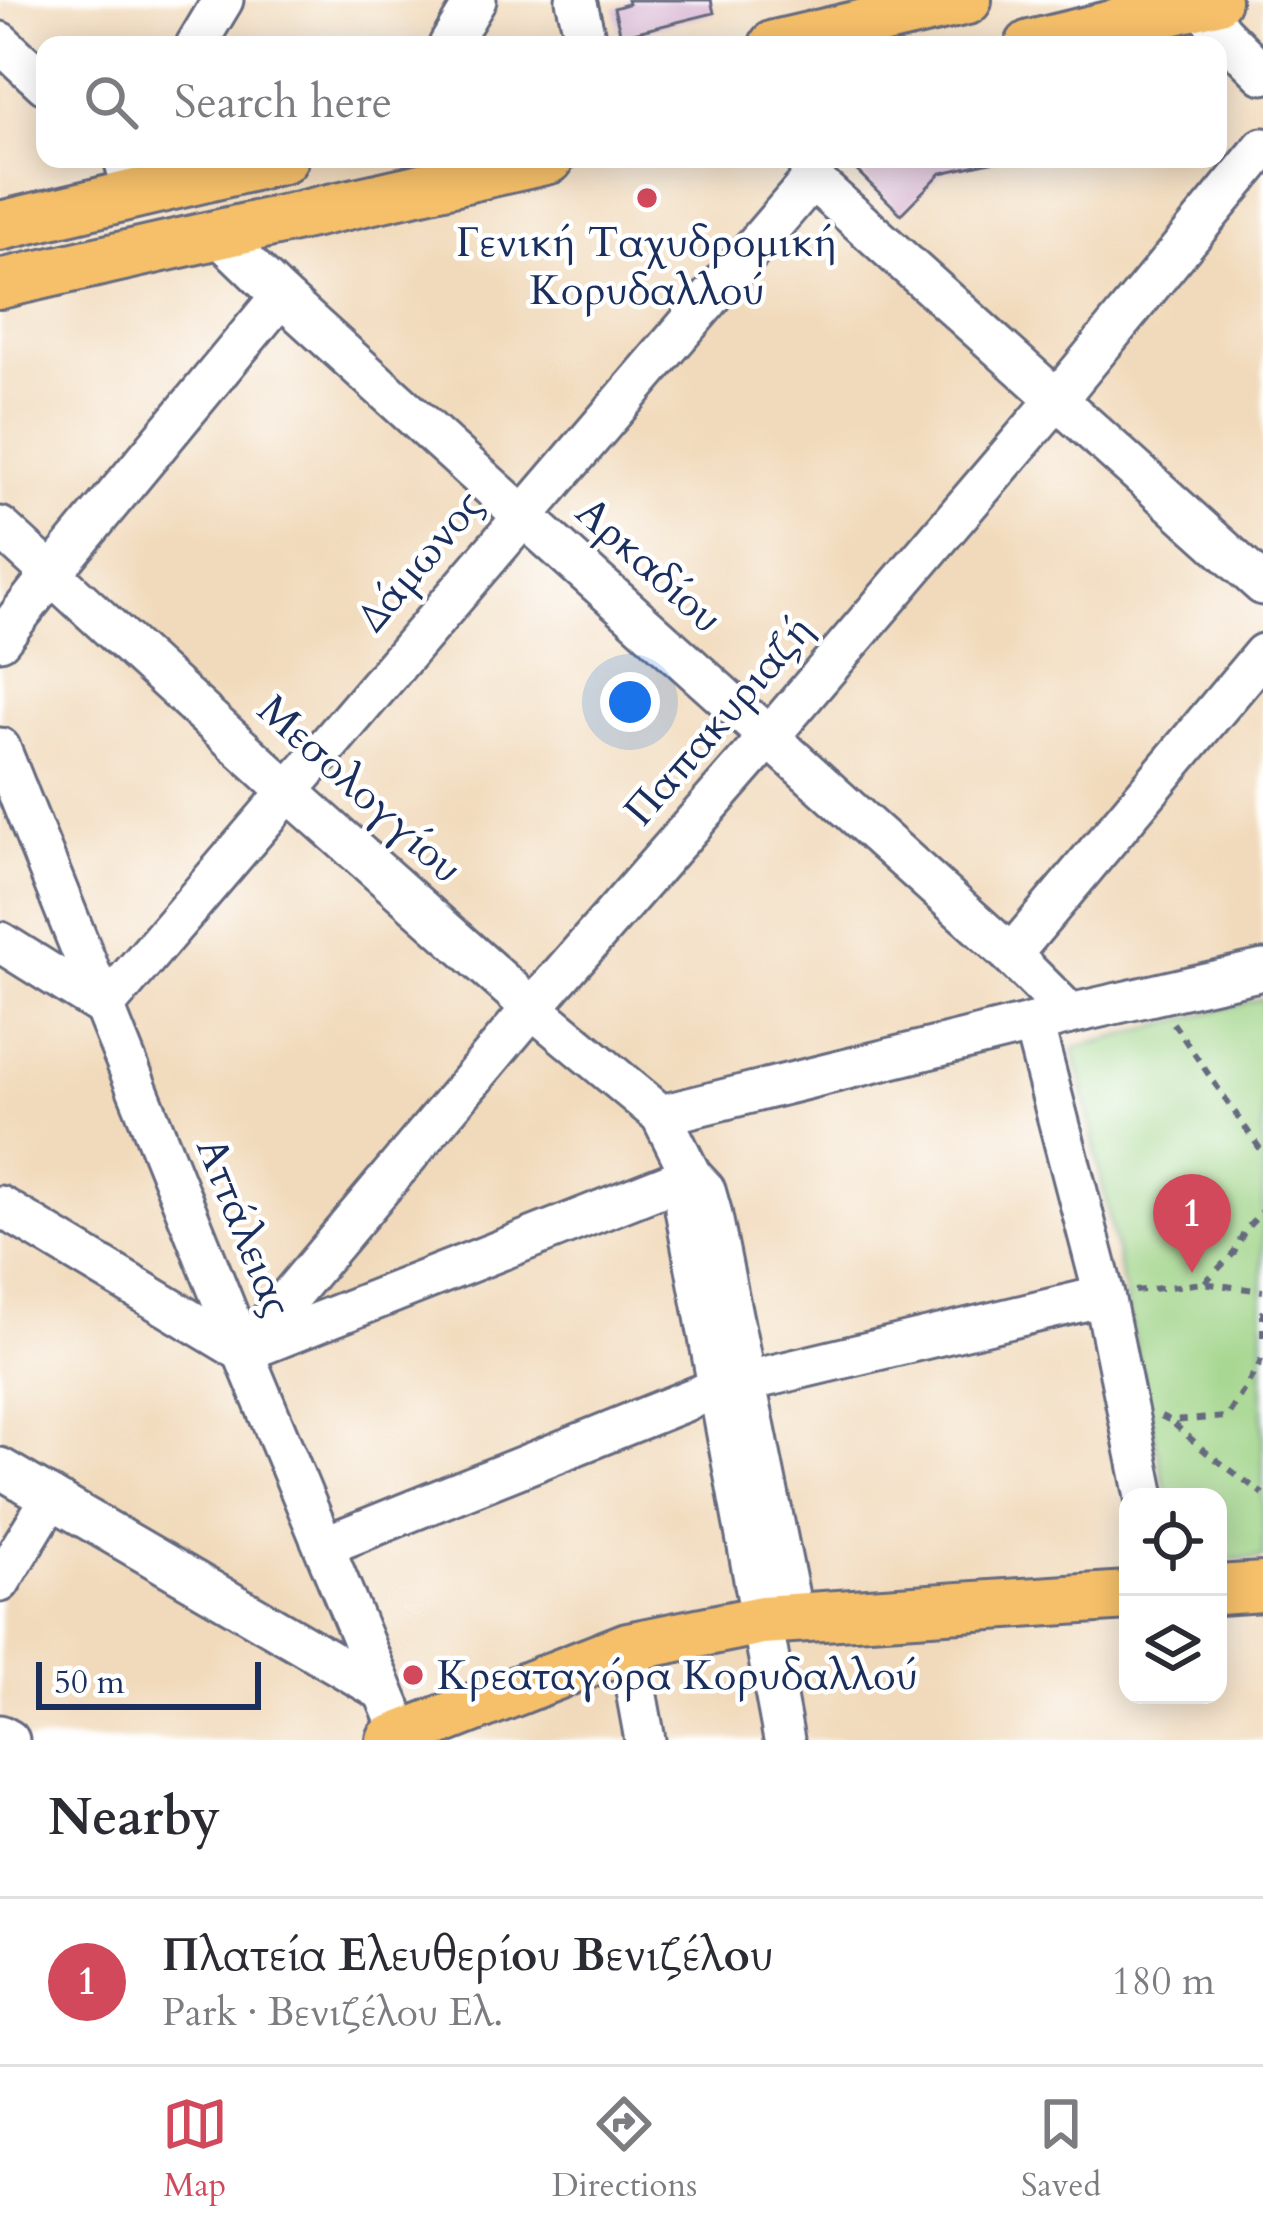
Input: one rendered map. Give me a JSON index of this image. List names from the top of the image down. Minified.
{"streets":{"street":["Δάμωνος","Αρκαδίου","Παπακυριαζή","Μεσολογγίου","Αττάλειας"]},"crossings":[["Δάμωνος","Αρκαδίου"],["Δάμωνος","Μεσολογγίου"],["Δάμωνος","Αττάλειας"],["Αρκαδίου","Παπακυριαζή"],["Παπακυριαζή","Μεσολογγίου"],["Παπακυριαζή","Αττάλειας"]],"places":["Γενική Ταχυδρομική Κορυδαλλού","Κρεαταγόρα Κορυδαλλού"],"scale_bar":"50 m","page":{"search":"Search here","pins":"1","scale":"50 m","heading":"Nearby","list":[{"mark":"1","name":"Πλατεία Ελευθερίου Βενιζέλου","note":"Park · Βενιζέλου Ελ.","value":"180 m"}],"nav":["Map","Directions","Saved"]}}
